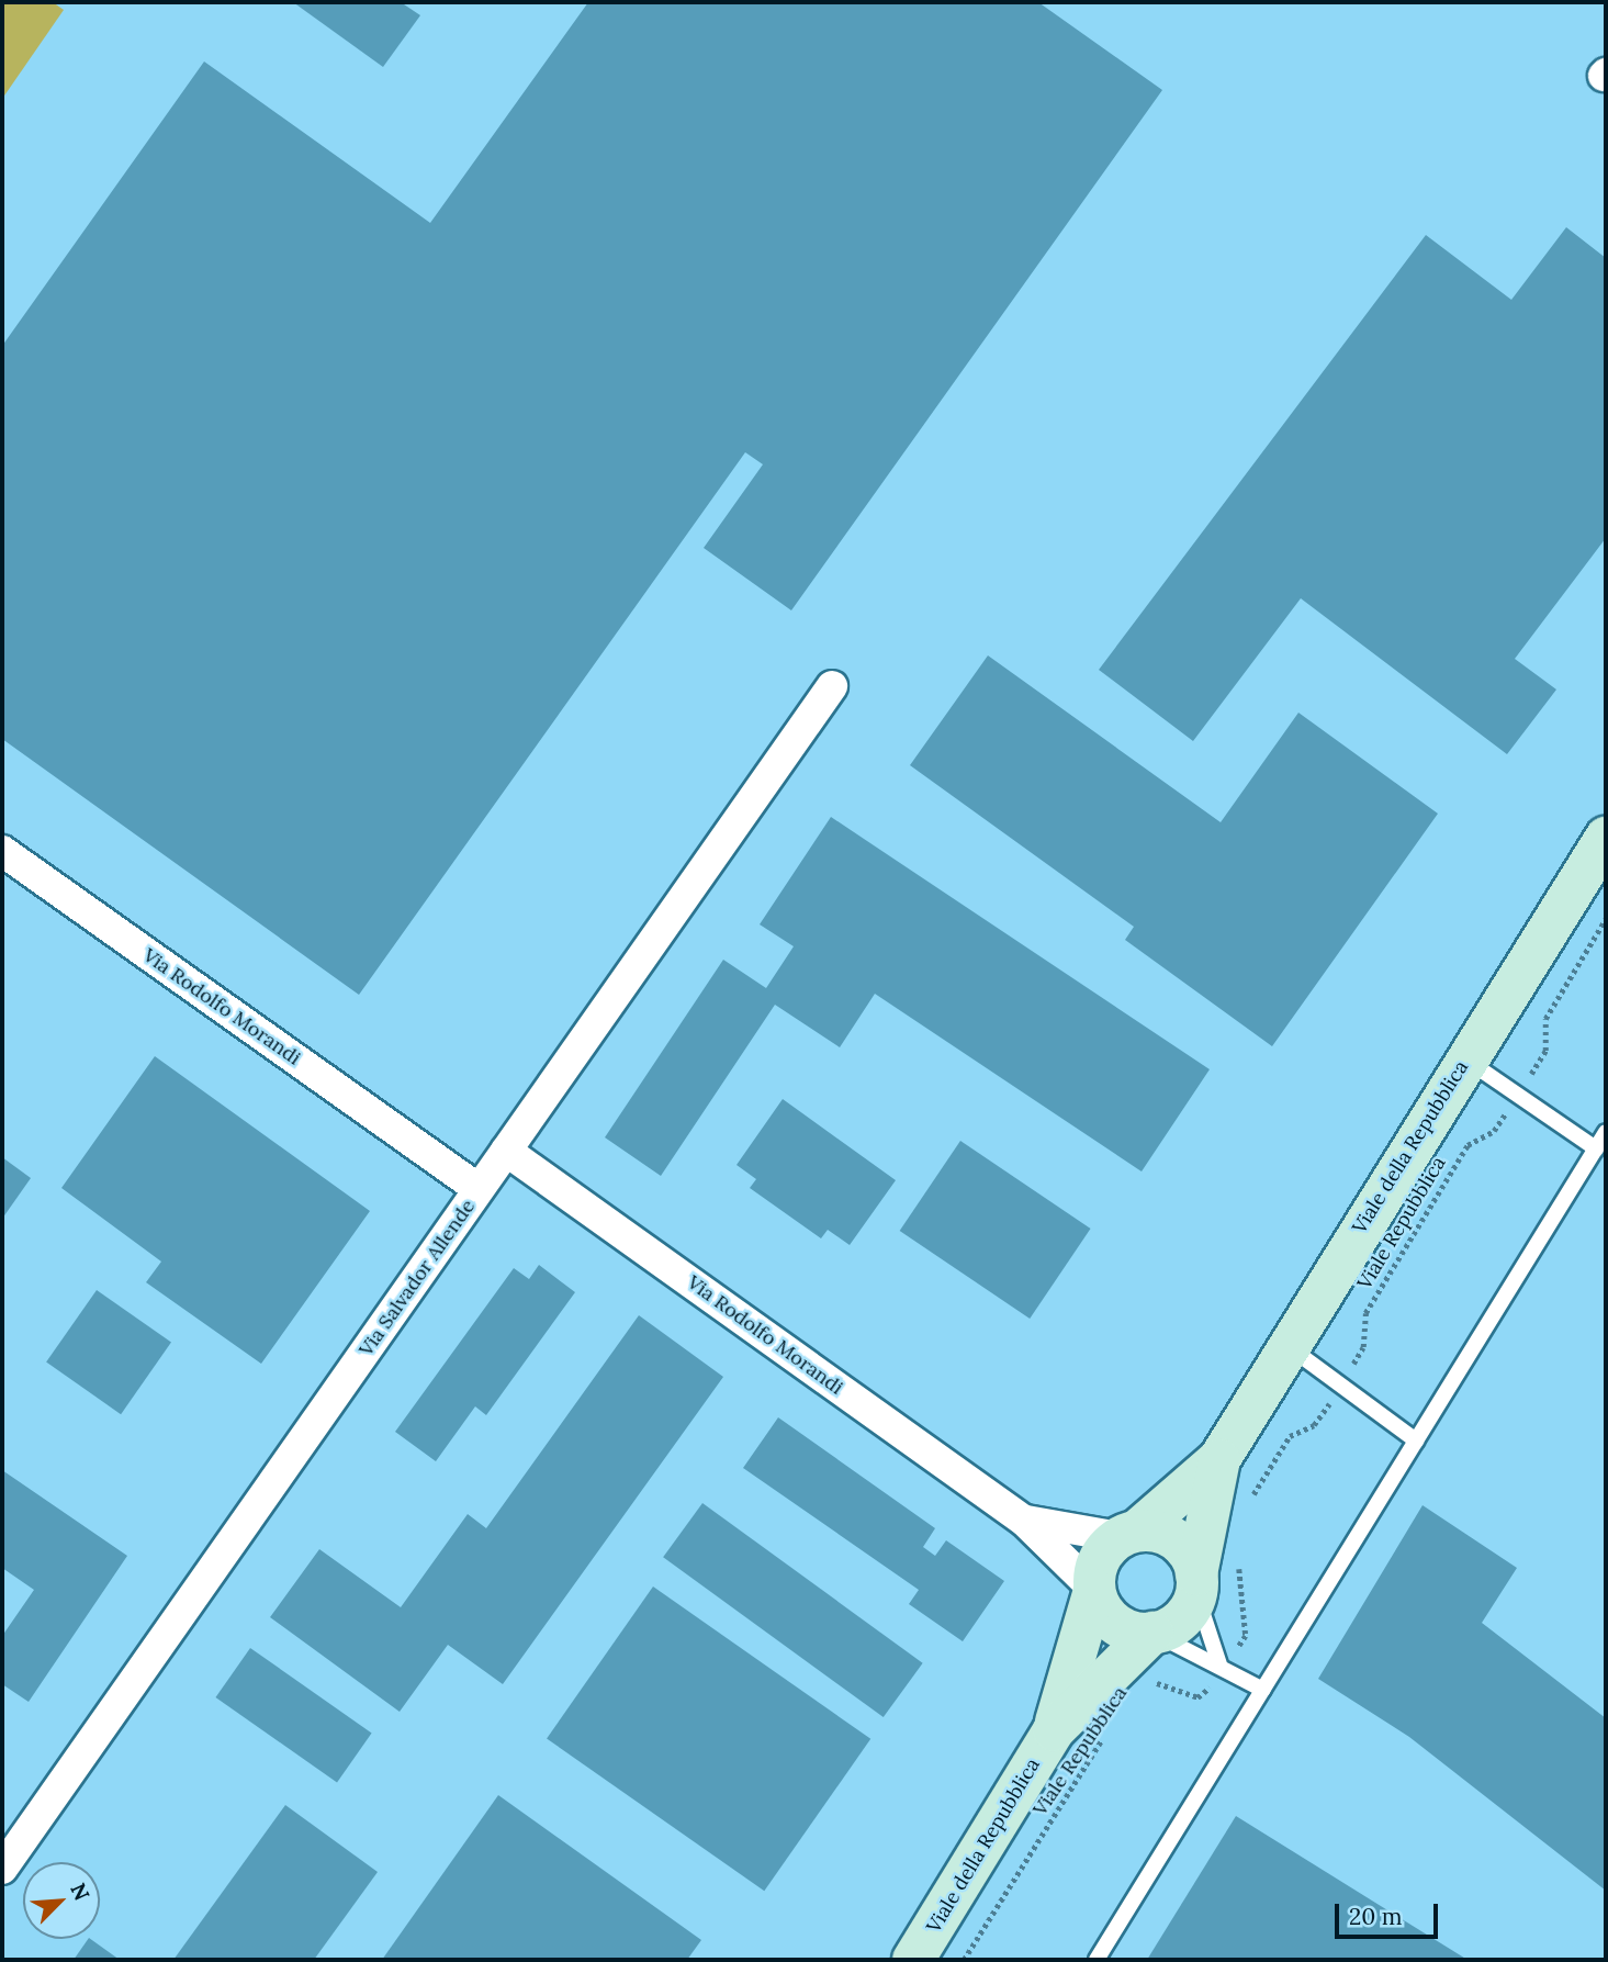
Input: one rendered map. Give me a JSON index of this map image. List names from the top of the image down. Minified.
{"streets":{"street":["Via Rodolfo Morandi","Viale della Repubblica","Via Salvador Allende"],"path":["Viale Repubblica"]},"crossings":[["Via Rodolfo Morandi","Viale della Repubblica"],["Via Rodolfo Morandi","Via Salvador Allende"]],"scale_bar":"20 m","north":"top right"}
